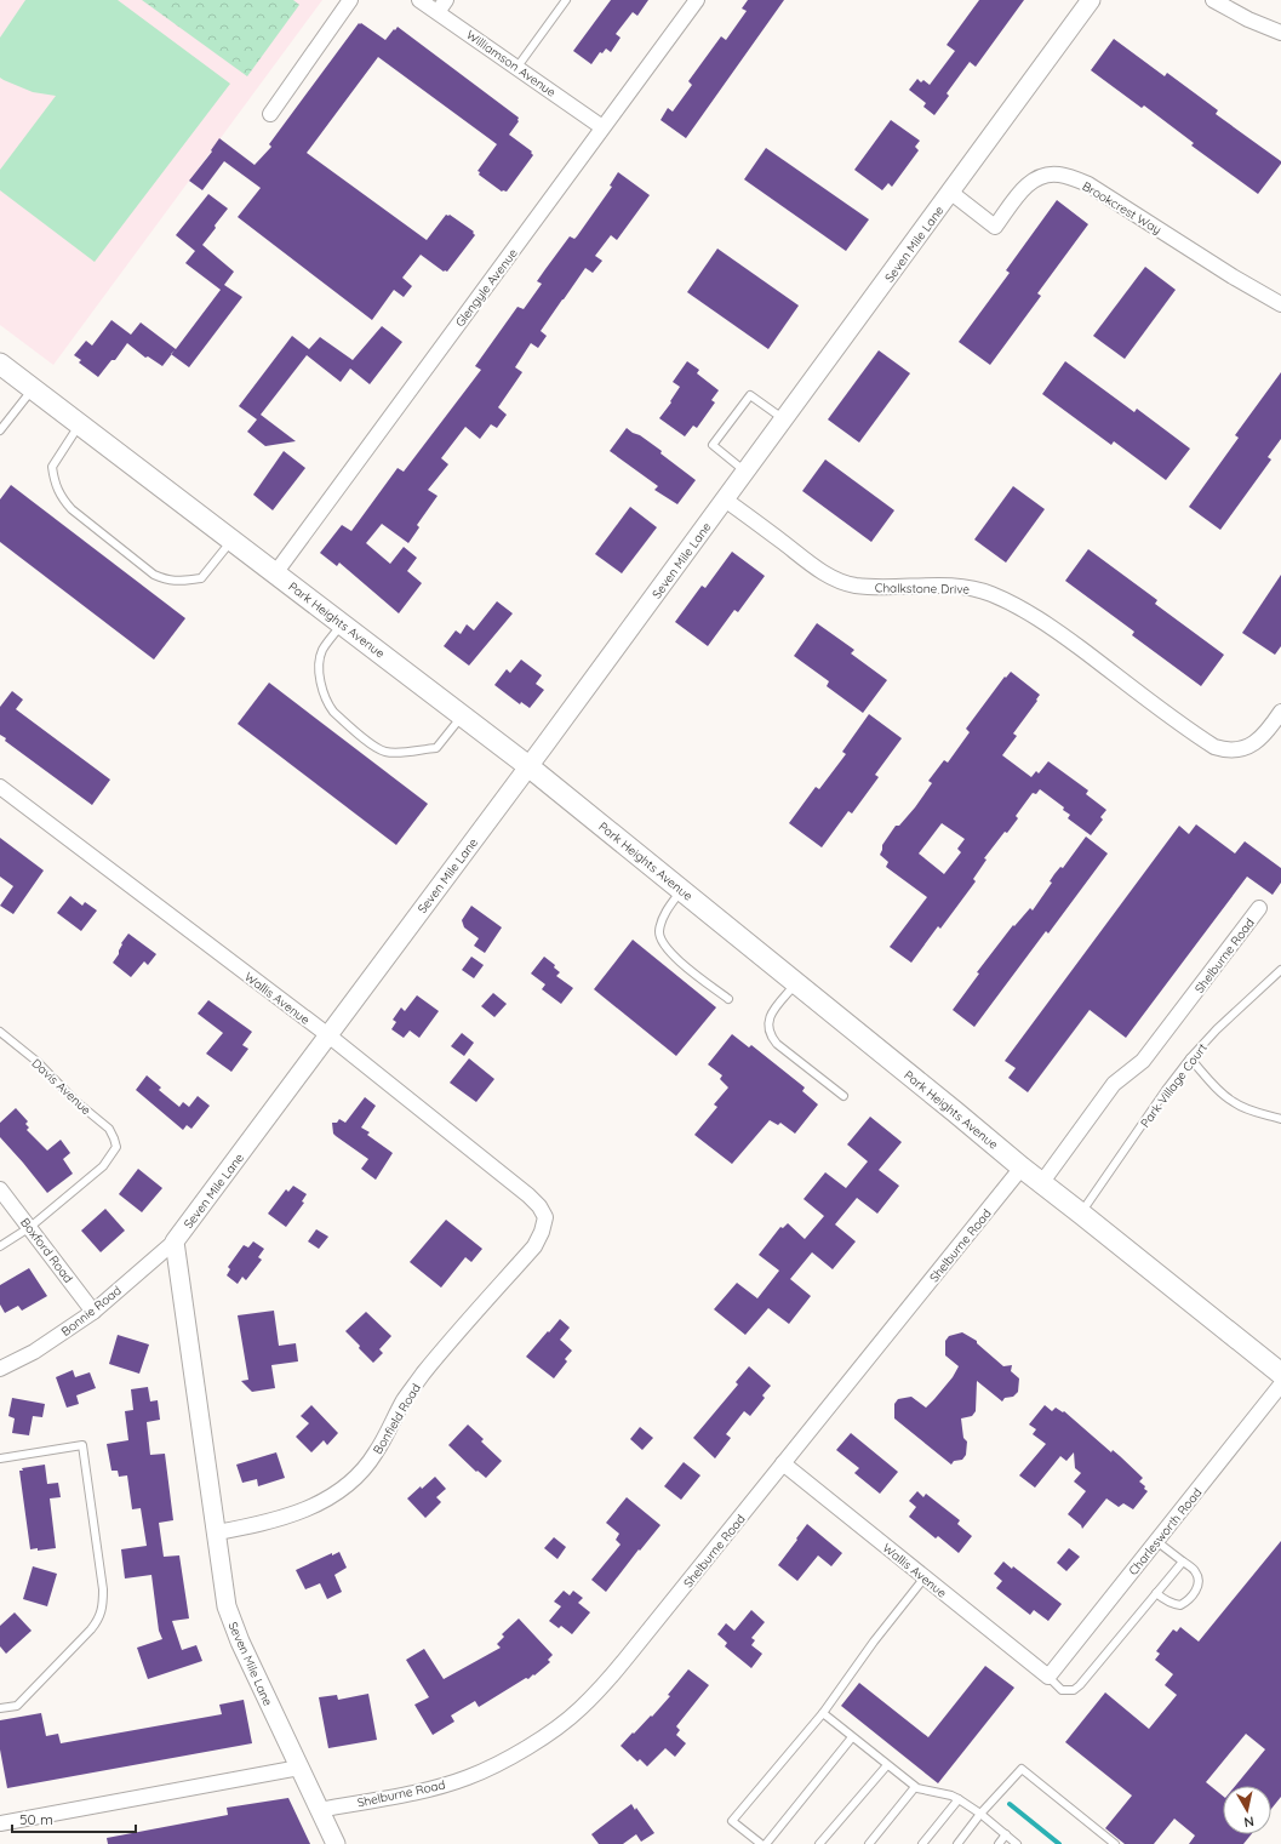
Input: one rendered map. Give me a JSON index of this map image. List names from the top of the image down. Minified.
{"streets":{"main road":["Park Heights Avenue"],"street":["Williamson Avenue","Brookcrest Way","Seven Mile Lane","Glengyle Avenue","Chalkstone Drive","Shelburne Road","Wallis Avenue","Boxford Road","Bonnie Road","Bonfield Road","Charlesworth Road"],"lane":["Park Village Court","Davis Avenue"]},"crossings":[["Williamson Avenue","Glengyle Avenue"],["Brookcrest Way","Seven Mile Lane"],["Seven Mile Lane","Chalkstone Drive"],["Seven Mile Lane","Park Heights Avenue"],["Seven Mile Lane","Shelburne Road"],["Seven Mile Lane","Wallis Avenue"],["Seven Mile Lane","Bonnie Road"],["Seven Mile Lane","Bonfield Road"],["Glengyle Avenue","Park Heights Avenue"],["Park Heights Avenue","Shelburne Road"],["Park Heights Avenue","Park Village Court"],["Park Heights Avenue","Charlesworth Road"],["Shelburne Road","Wallis Avenue"],["Wallis Avenue","Bonfield Road"],["Wallis Avenue","Charlesworth Road"],["Davis Avenue","Boxford Road"],["Boxford Road","Bonnie Road"]],"scale_bar":"50 m","north":"bottom"}
